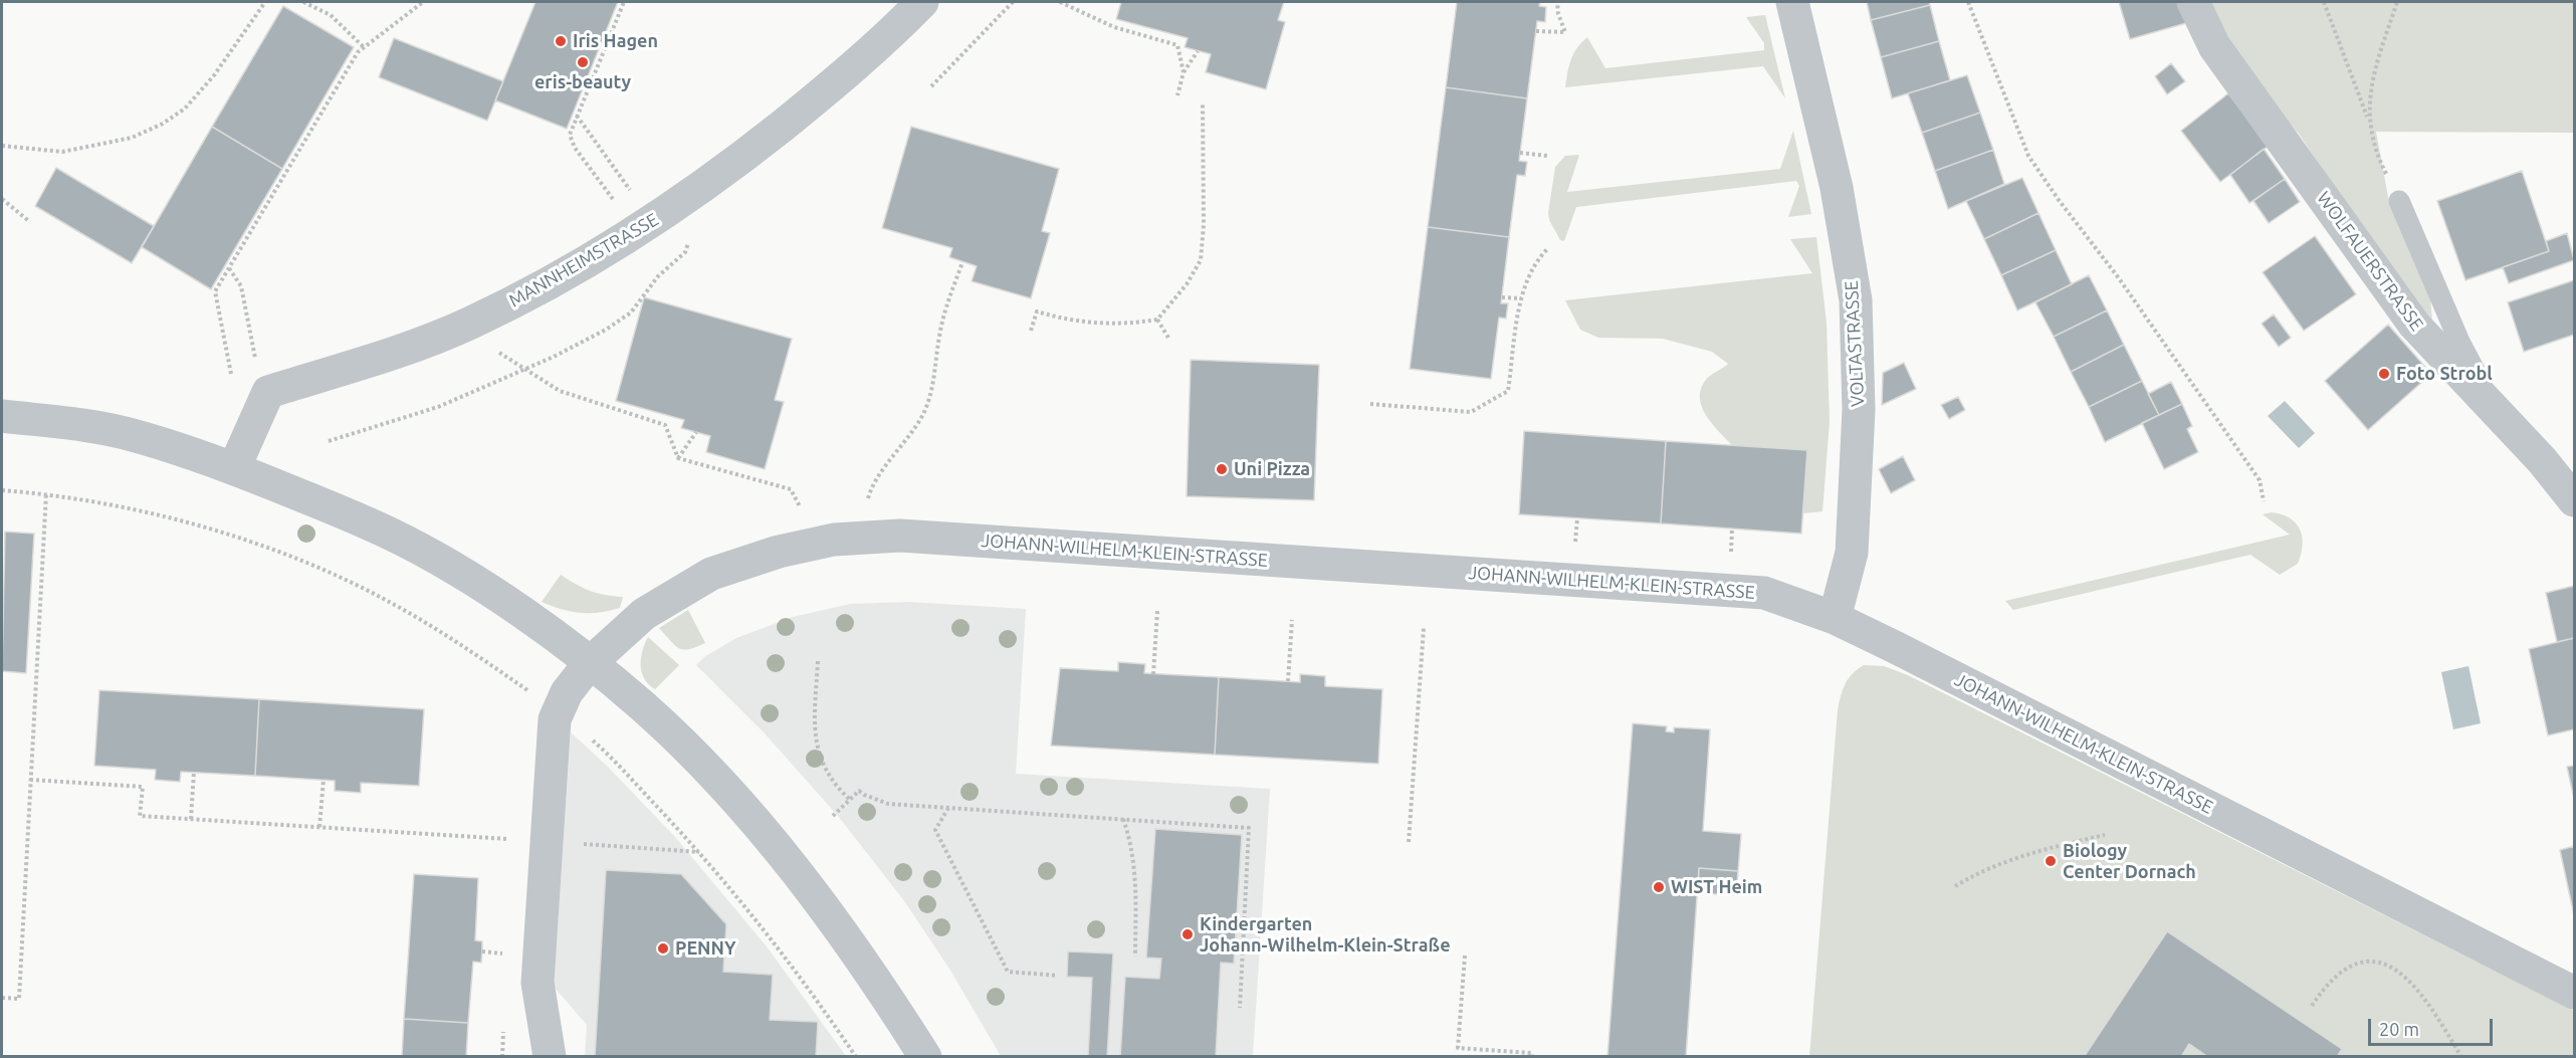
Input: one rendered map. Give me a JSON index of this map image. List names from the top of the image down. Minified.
{"streets":{"street":["MANNHEIMSTRASSE","WOLFAUERSTRASSE","VOLTASTRASSE","JOHANN-WILHELM-KLEIN-STRASSE"]},"crossings":[["VOLTASTRASSE","JOHANN-WILHELM-KLEIN-STRASSE"]],"places":["Iris Hagen","eris-beauty","Foto Strobl","Uni Pizza","Biology Center Dornach","WIST Heim","Kindergarten Johann-Wilhelm-Klein-Straße","PENNY"],"scale_bar":"20 m"}
